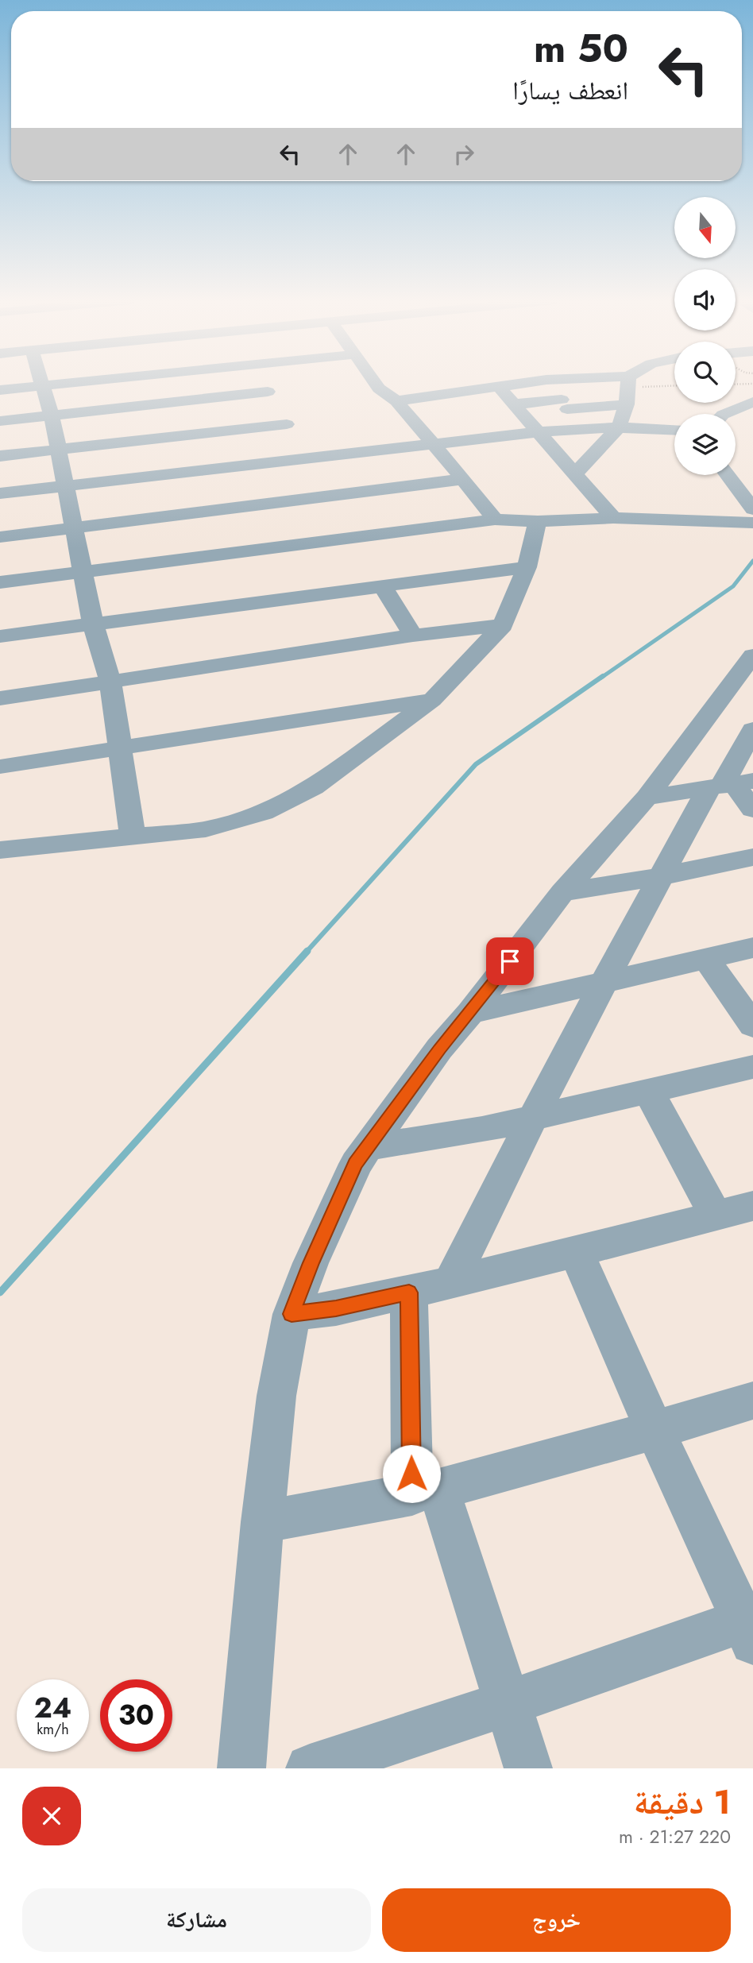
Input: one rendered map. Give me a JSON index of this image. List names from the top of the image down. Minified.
{"north":"bottom","page":{"turn":["50 m","انعطف يسارًا"],"speed":"24 km/h","limit":"30","heading":["1 دقيقة","220 m · 21:27"],"buttons":["خروج","مشاركة"]}}
